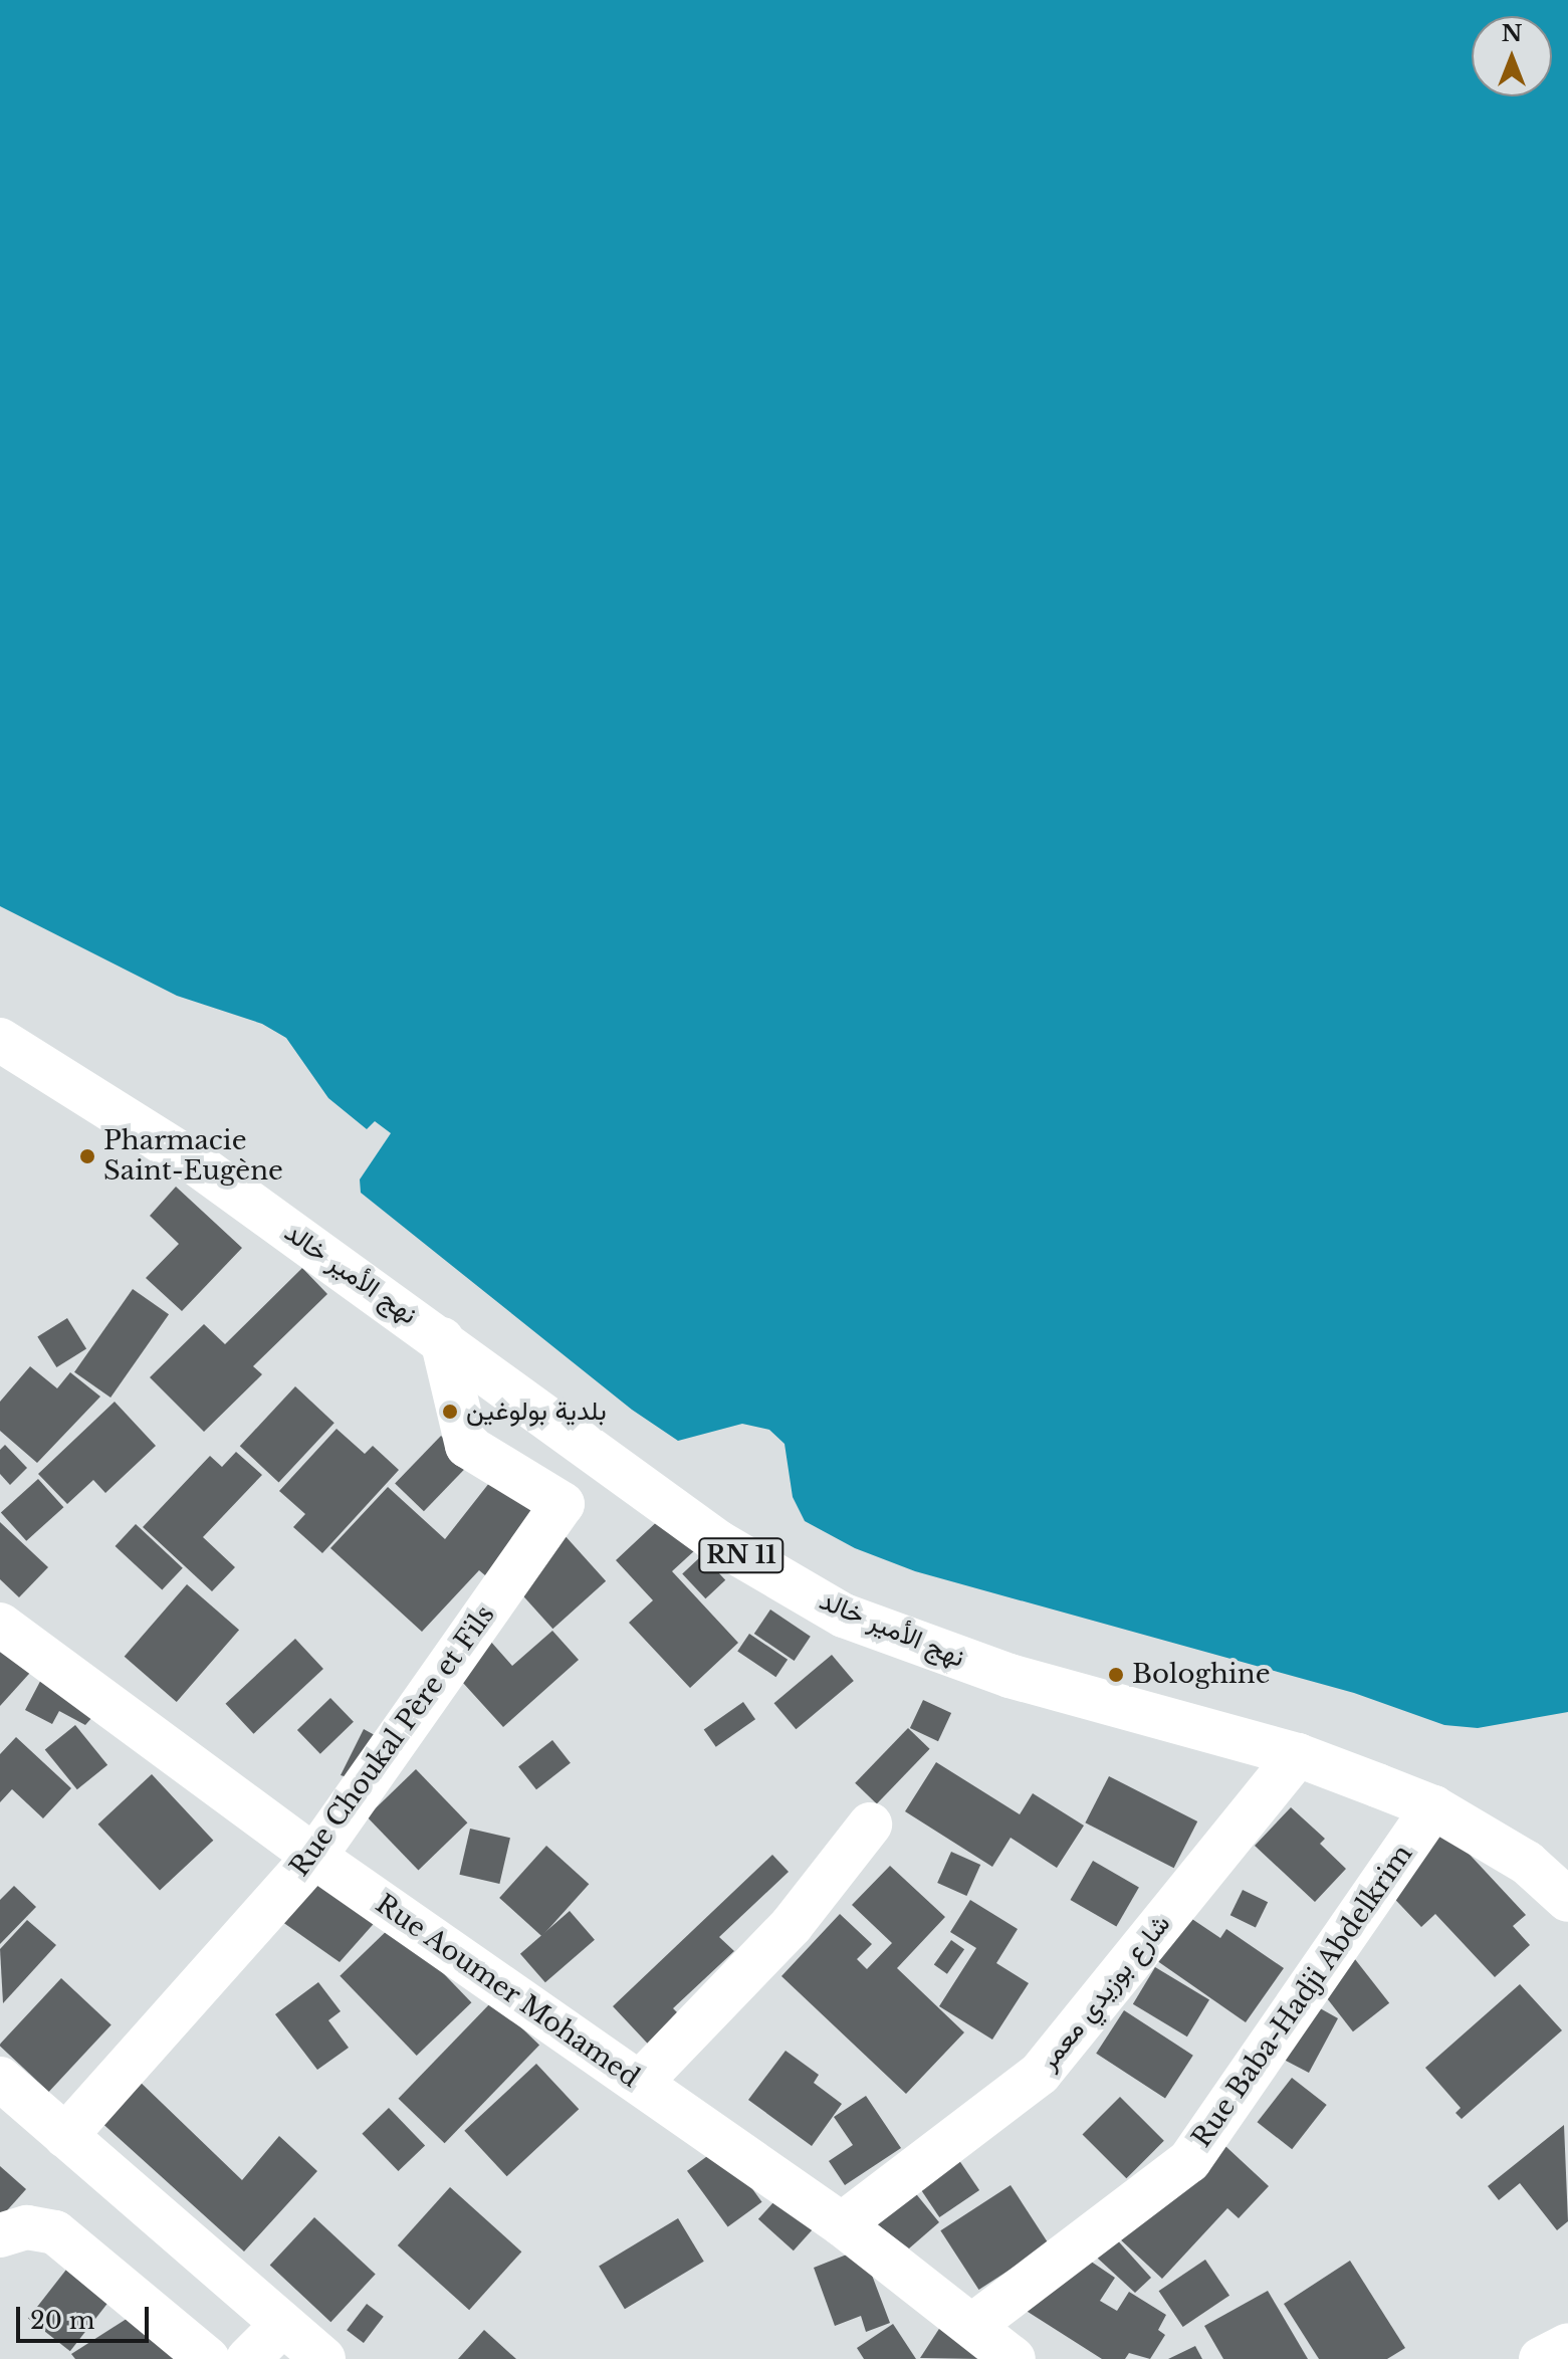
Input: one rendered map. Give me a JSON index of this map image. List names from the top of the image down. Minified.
{"streets":{"street":["نهج الأمير خالد","RN 11","Rue Choukal Père et Fils","Rue Aoumer Mohamed","شارع بوزيدي معمر","Rue Baba-Hadji Abdelkrim"]},"crossings":[["نهج الأمير خالد","Rue Choukal Père et Fils"],["نهج الأمير خالد","شارع بوزيدي معمر"],["نهج الأمير خالد","Rue Baba-Hadji Abdelkrim"],["Rue Choukal Père et Fils","Rue Aoumer Mohamed"],["Rue Aoumer Mohamed","شارع بوزيدي معمر"],["Rue Aoumer Mohamed","Rue Baba-Hadji Abdelkrim"]],"places":["Pharmacie Saint-Eugène","بلدية بولوغين","Bologhine"],"scale_bar":"20 m","north":"top"}
